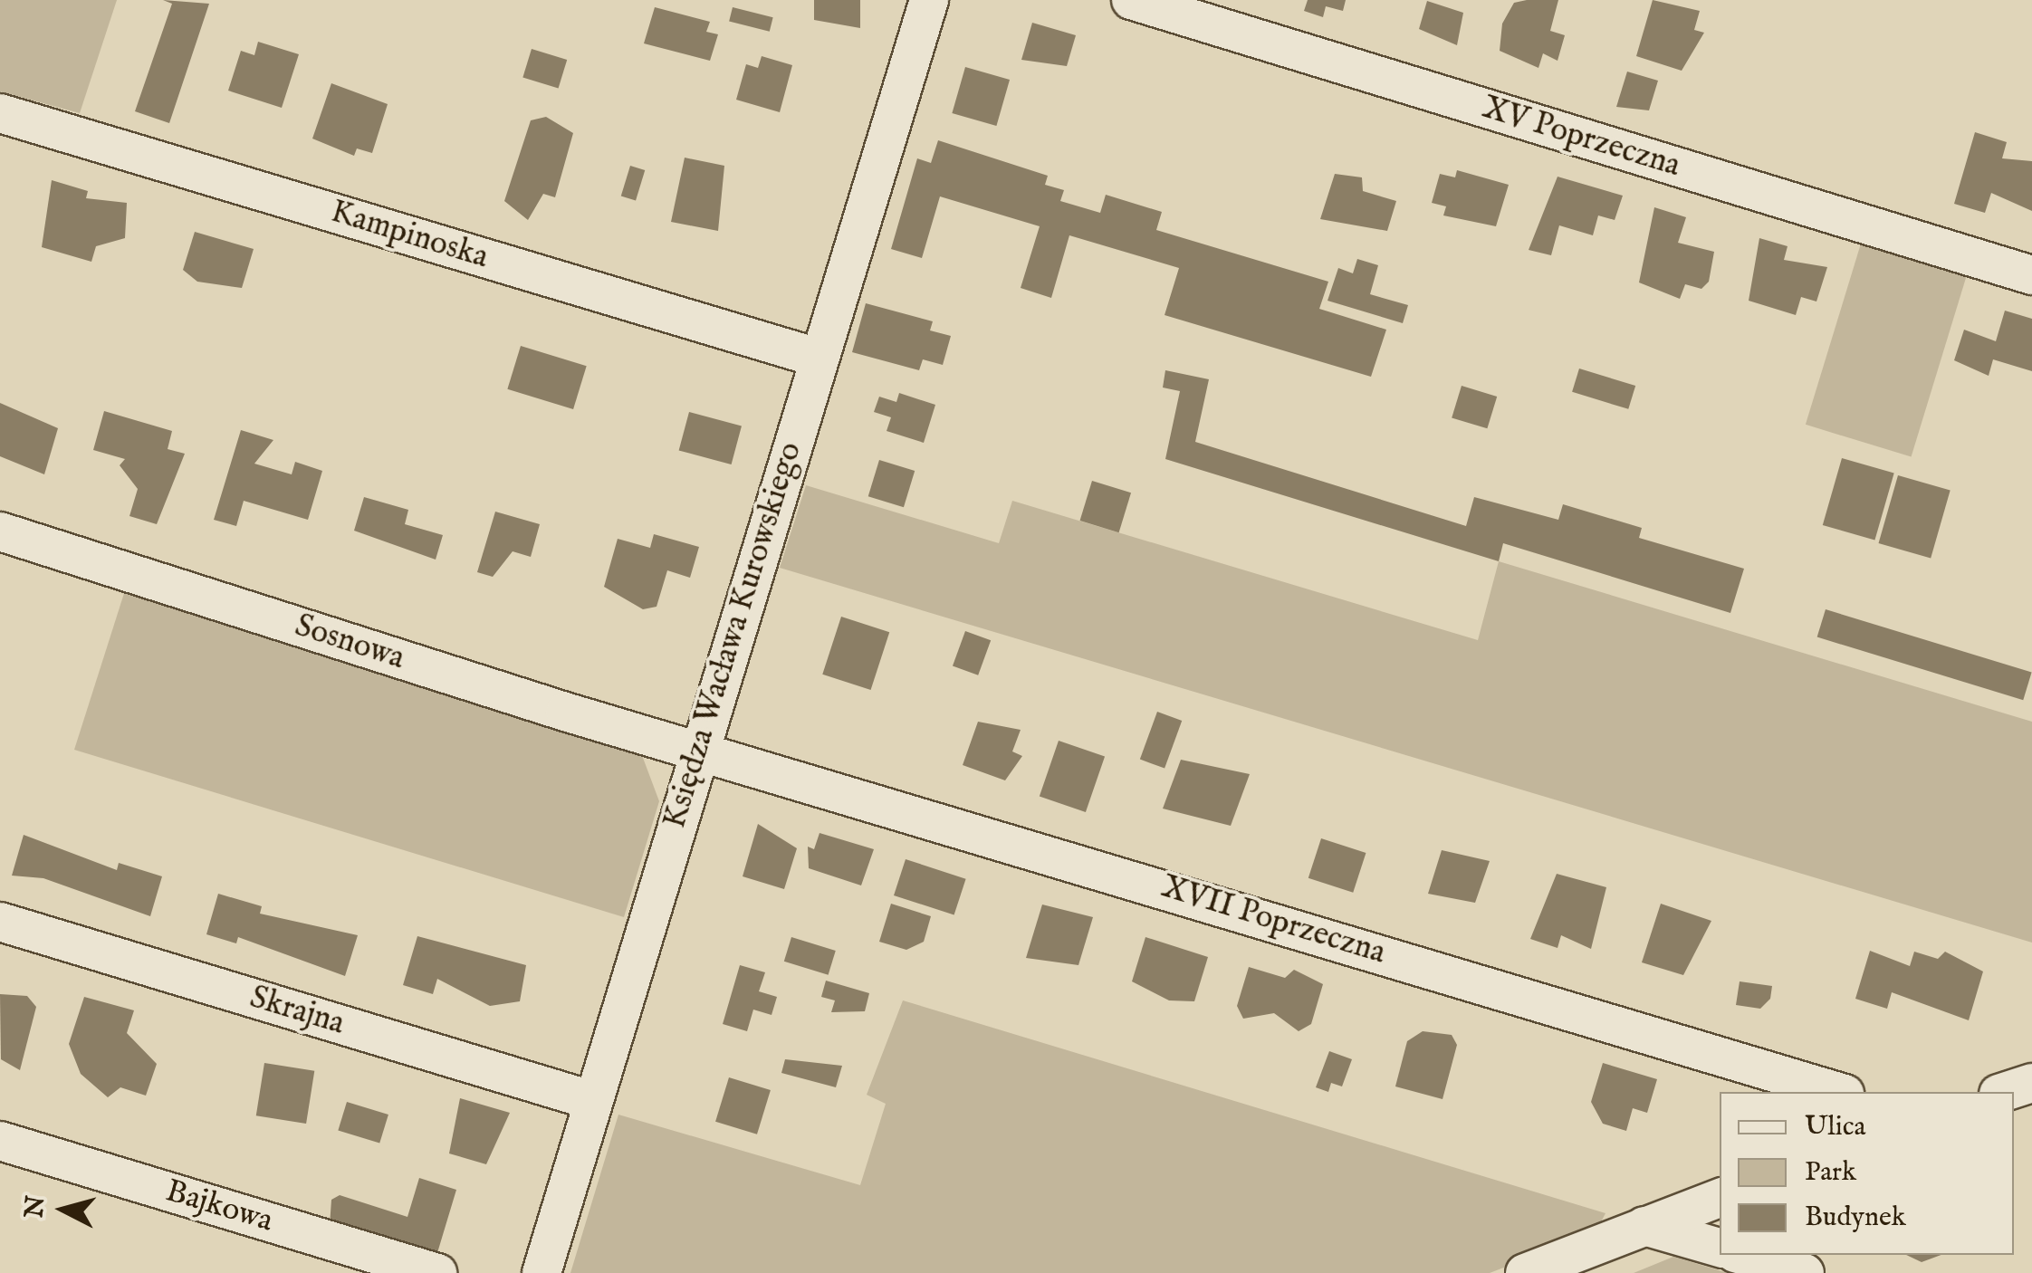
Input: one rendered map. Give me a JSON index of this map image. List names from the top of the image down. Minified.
{"streets":{"street":["XV Poprzeczna","Kampinoska","Księdza Wacława Kurowskiego","Sosnowa","XVII Poprzeczna","Skrajna","Bajkowa"]},"crossings":[["Kampinoska","Księdza Wacława Kurowskiego"],["Księdza Wacława Kurowskiego","Sosnowa"],["Księdza Wacława Kurowskiego","XVII Poprzeczna"],["Księdza Wacława Kurowskiego","Skrajna"],["Sosnowa","XVII Poprzeczna"]],"legend":["Ulica","Park","Budynek"],"north":"left"}
